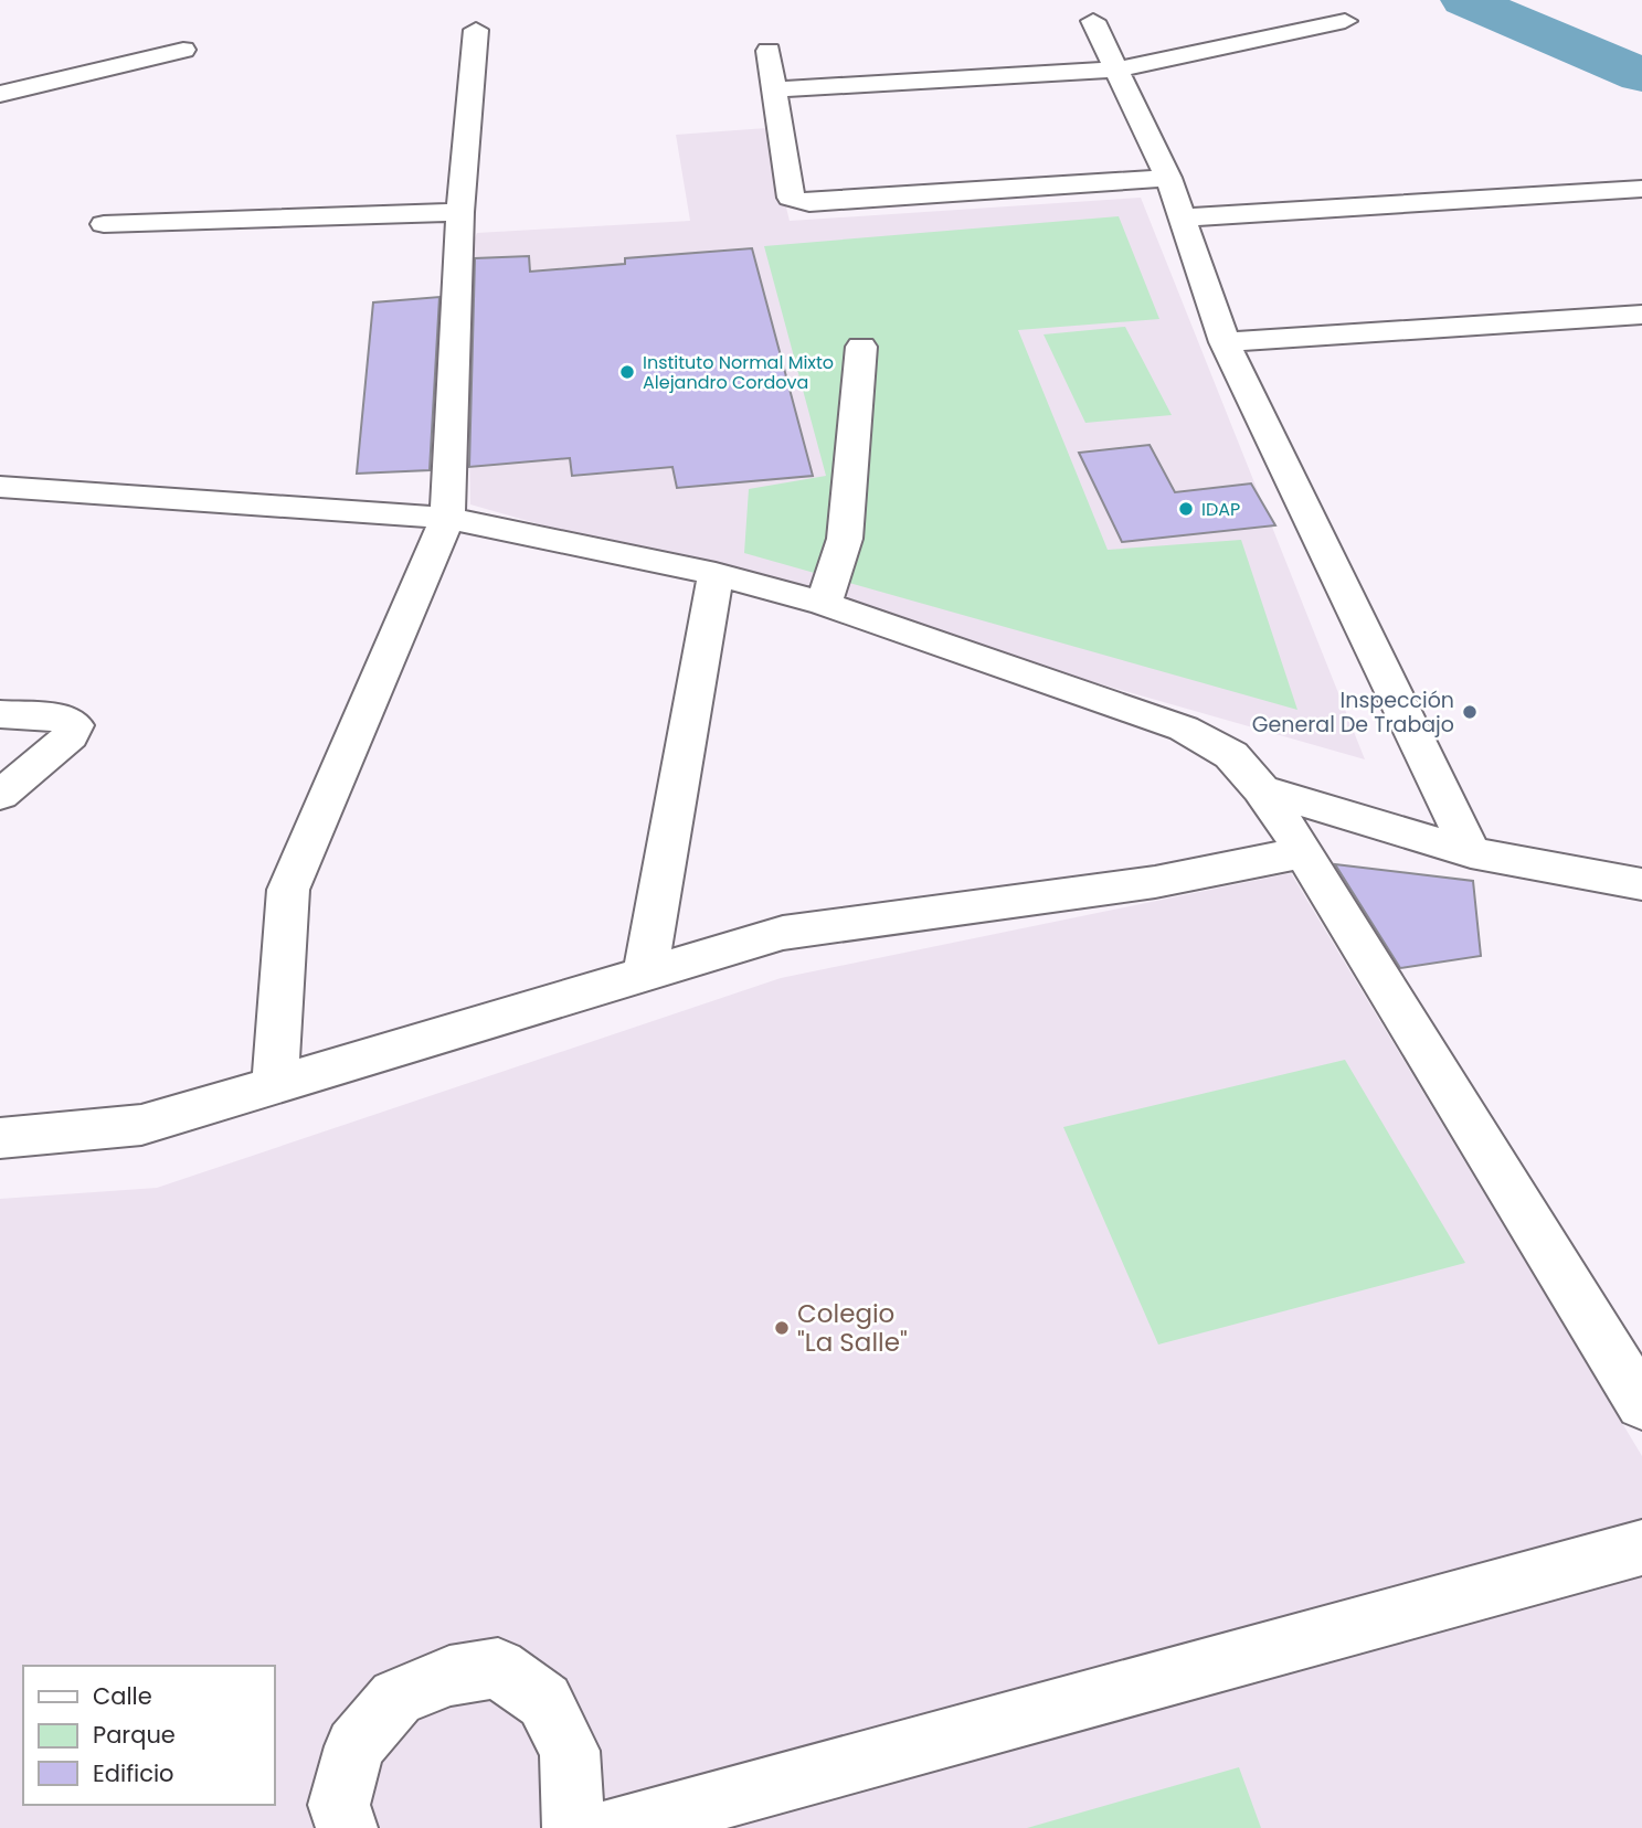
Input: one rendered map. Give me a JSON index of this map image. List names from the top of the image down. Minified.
{"places":["Instituto Normal Mixto Alejandro Cordova","IDAP","Inspección General De Trabajo","Colegio \"La Salle\""],"legend":["Calle","Parque","Edificio"]}
